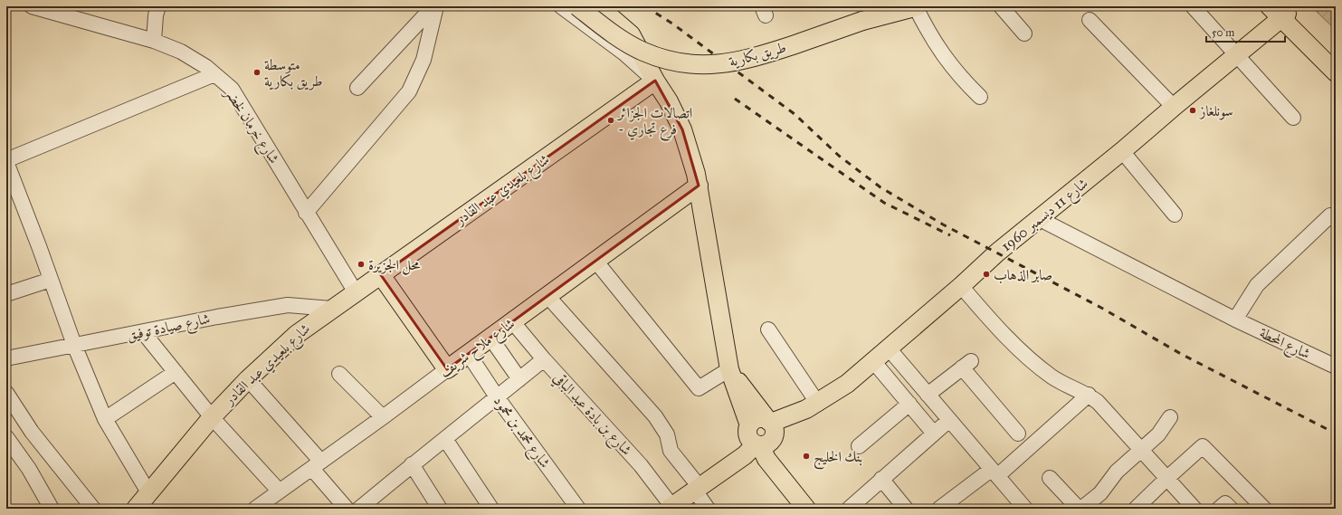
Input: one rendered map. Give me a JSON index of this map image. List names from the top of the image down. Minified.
{"streets":{"main road":["طريق بكارية","شارع بلعيدي عبد القادر","شارع 11 ديسمبر 1960","شارع ملاح شريف"],"street":["شارع خرمان لخضر","شارع صيادة توفيق","شارع المحطة","شارع بن بادة عبد الباقي","شارع محمد بن محمود"]},"crossings":[["شارع خرمان لخضر","شارع بلعيدي عبد القادر"],["شارع بلعيدي عبد القادر","شارع صيادة توفيق"],["شارع 11 ديسمبر 1960","شارع المحطة"],["شارع 11 ديسمبر 1960","شارع بن بادة عبد الباقي"],["شارع ملاح شريف","شارع بن بادة عبد الباقي"],["شارع ملاح شريف","شارع محمد بن محمود"]],"places":["متوسطة طريق بكارية","سونلغاز","اتصالات الجزائر - فرع تجاري","محل الجزيرة","صابر الذهاب","بنك الخليج"],"scale_bar":"50 m"}
